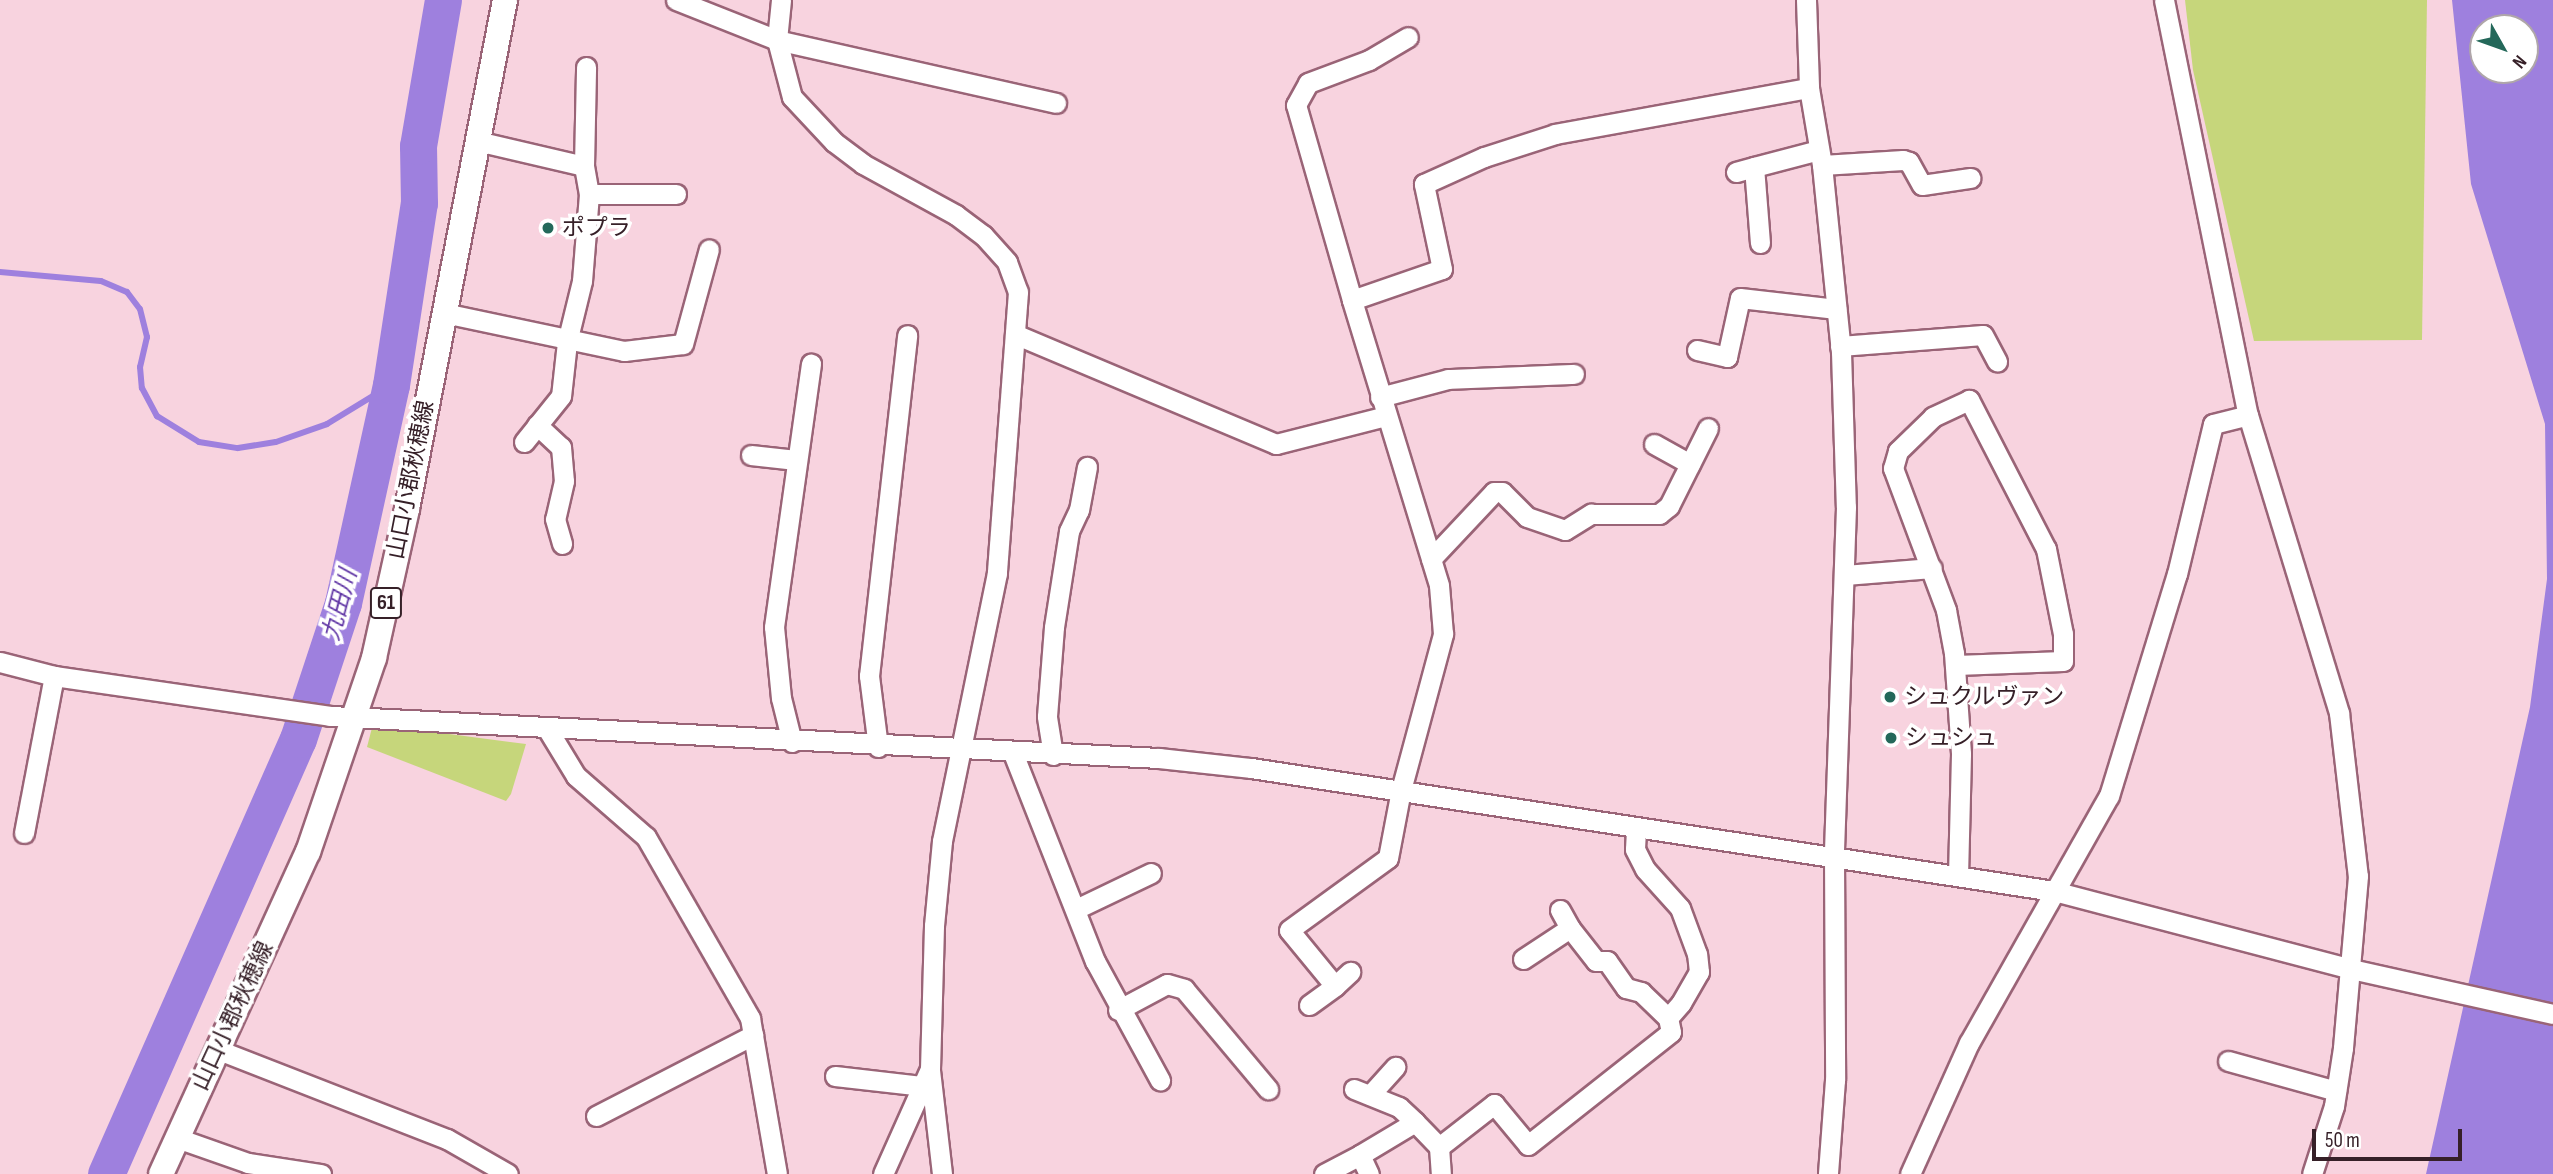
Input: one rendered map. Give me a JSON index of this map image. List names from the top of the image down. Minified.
{"streets":{"main road":["山口小郡秋穂線","61"]},"water":["九田川"],"places":["ポプラ","シュクルヴァン","シュシュ"],"scale_bar":"50 m","north":"bottom right"}
